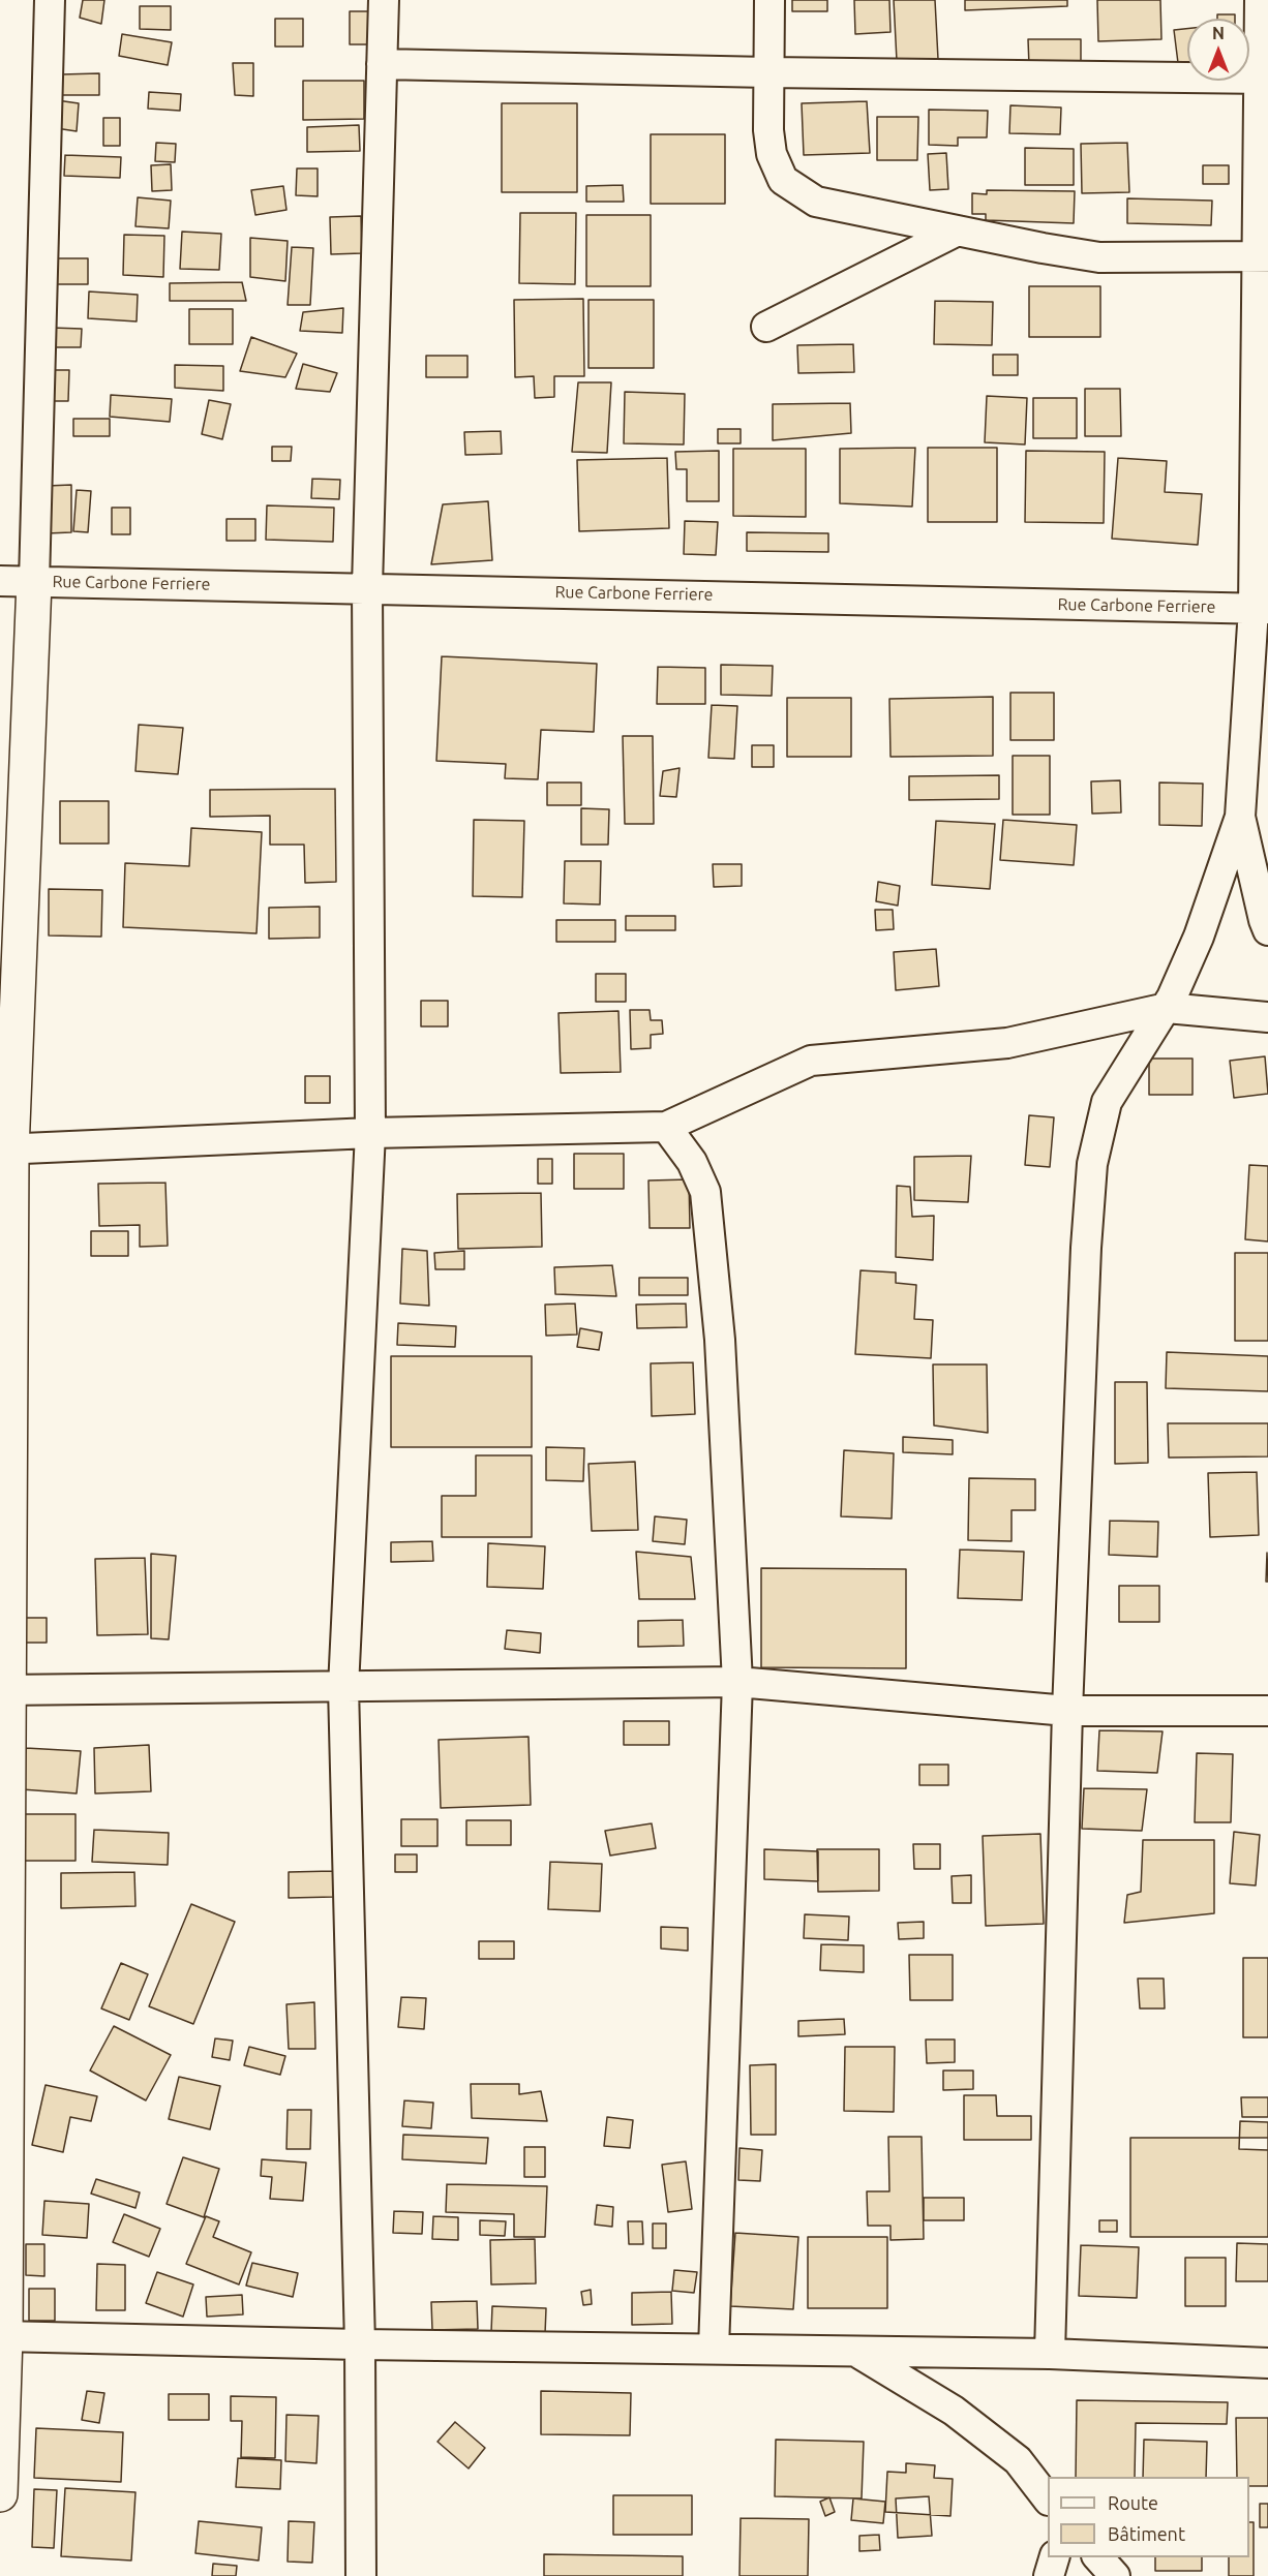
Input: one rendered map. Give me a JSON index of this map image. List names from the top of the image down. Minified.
{"streets":{"street":["Rue Carbone Ferriere"]},"legend":["Route","Bâtiment"],"north":"top"}
